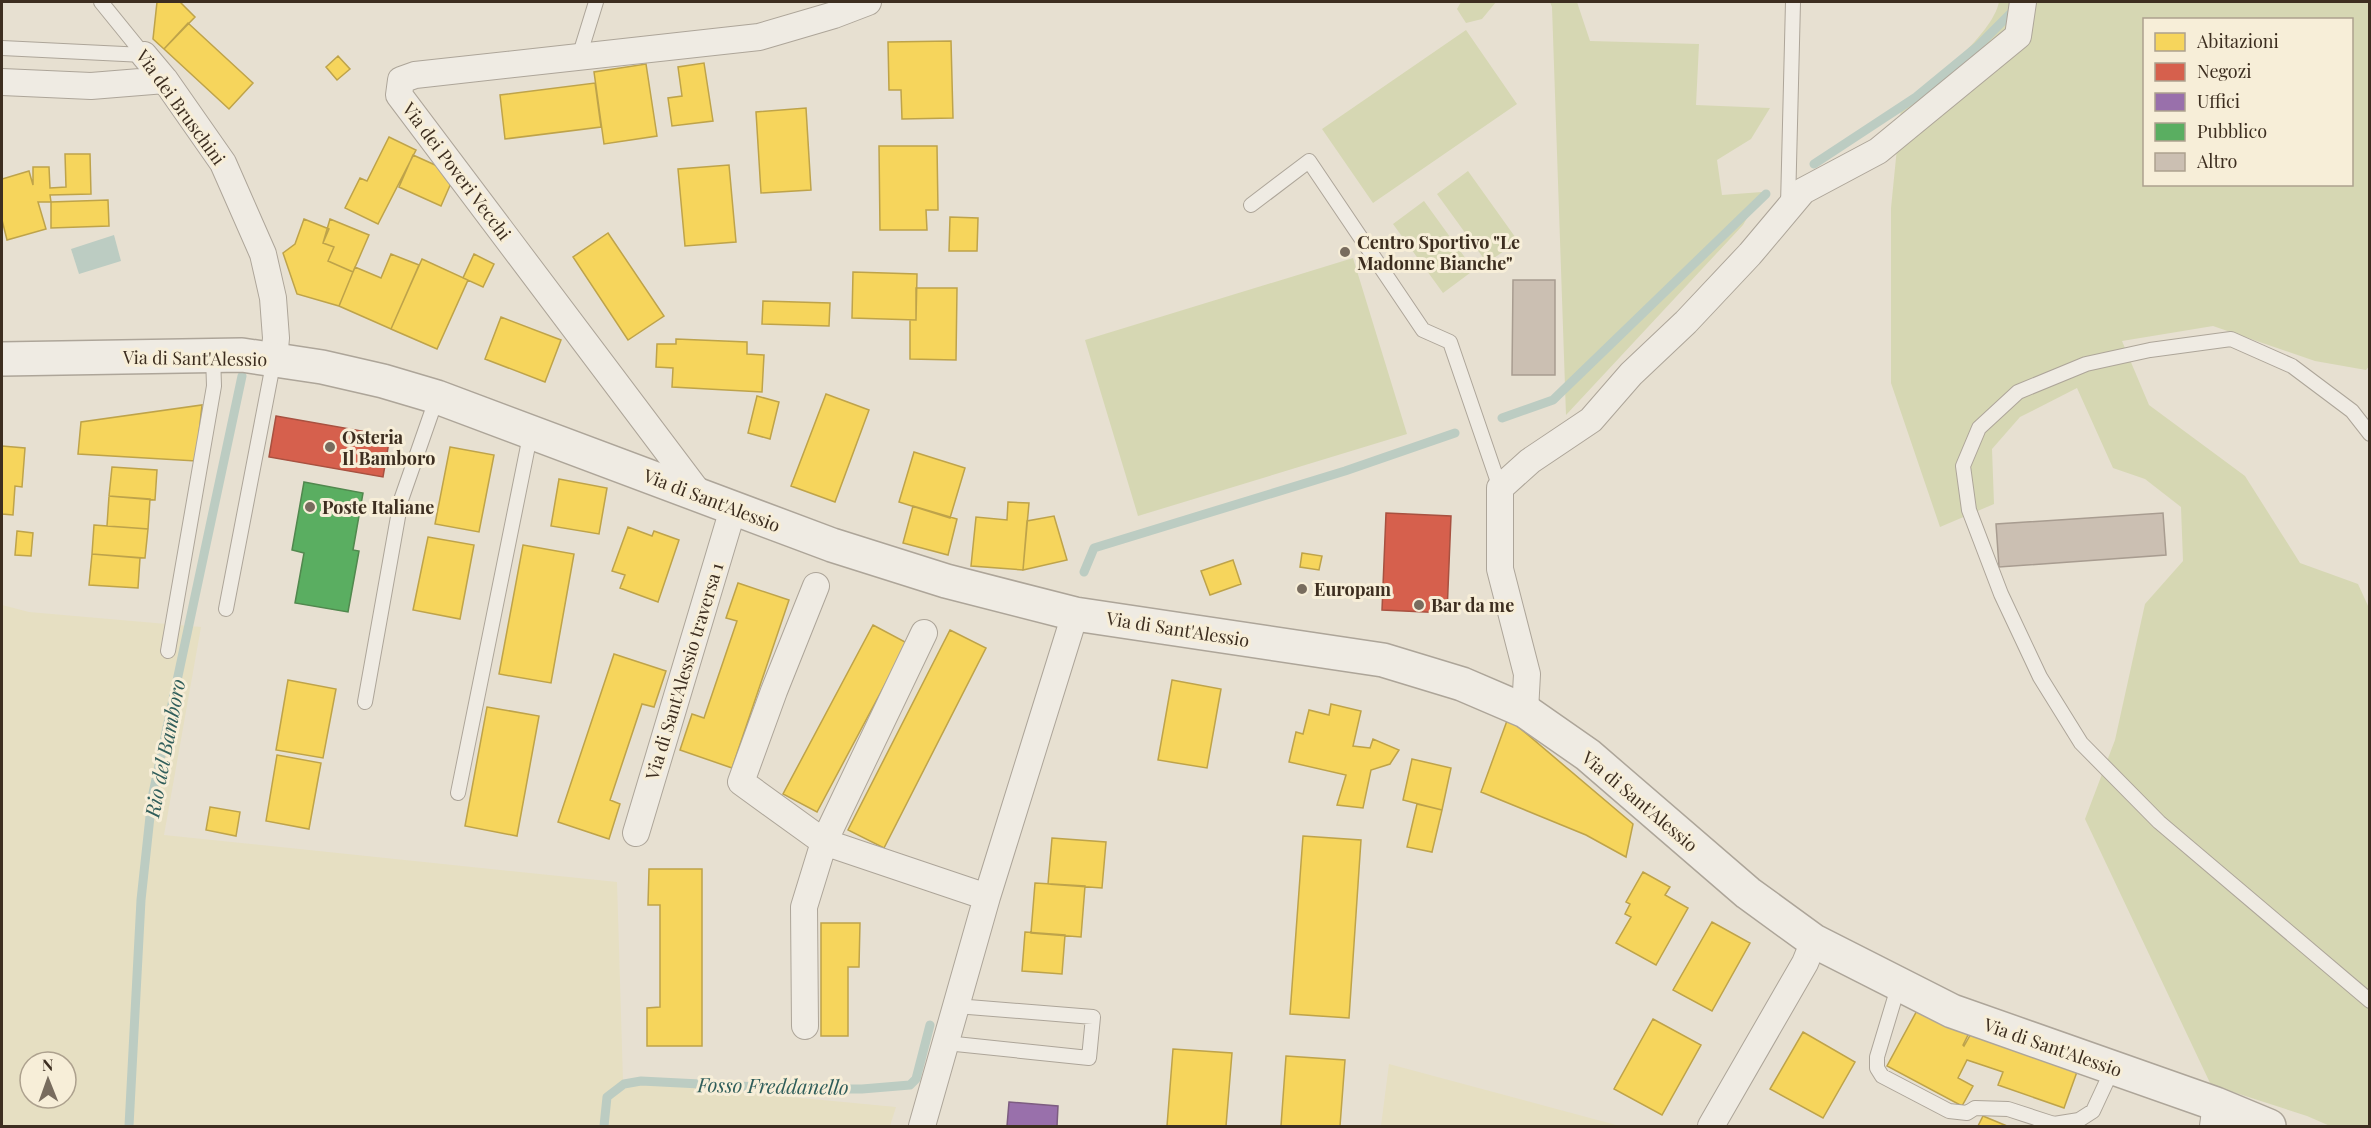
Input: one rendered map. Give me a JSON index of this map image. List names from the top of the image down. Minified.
{"streets":{"street":["Via dei Bruschini","Via dei Poveri Vecchi","Via di Sant'Alessio","Via di Sant'Alessio traversa 1"]},"crossings":[["Via dei Bruschini","Via di Sant'Alessio"],["Via dei Poveri Vecchi","Via di Sant'Alessio"],["Via di Sant'Alessio","Via di Sant'Alessio traversa 1"]],"water":["Rio del Bamboro","Fosso Freddanello"],"places":["Centro Sportivo \"Le Madonne Bianche\"","Osteria Il Bamboro","Poste Italiane","Europam","Bar da me"],"legend":["Abitazioni","Negozi","Uffici","Pubblico","Altro"],"north":"top"}
